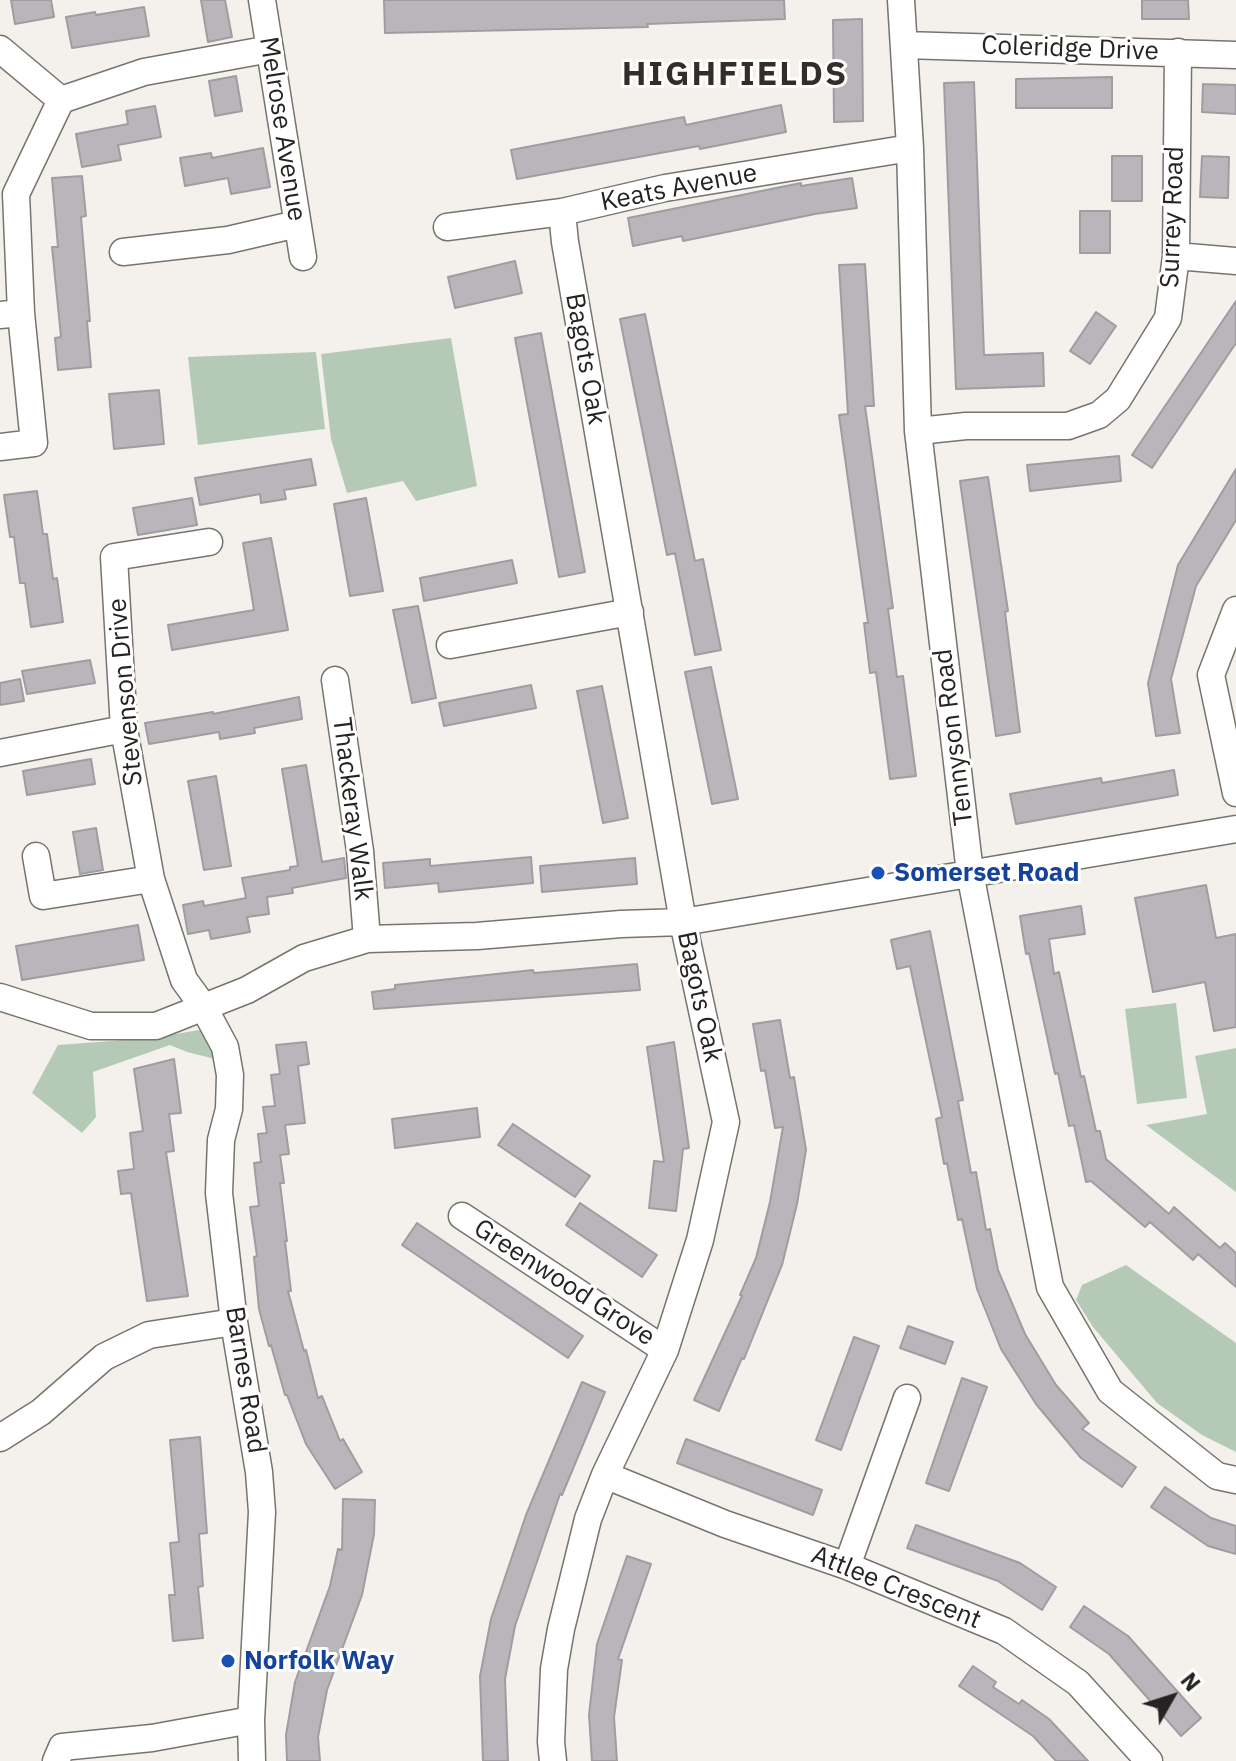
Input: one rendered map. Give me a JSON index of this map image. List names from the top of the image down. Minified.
{"streets":{"street":["Coleridge Drive","Melrose Avenue","Keats Avenue","Surrey Road","Bagots Oak","Stevenson Drive","Tennyson Road","Thackeray Walk","Greenwood Grove","Barnes Road","Attlee Crescent"]},"crossings":[["Coleridge Drive","Surrey Road"],["Coleridge Drive","Tennyson Road"],["Keats Avenue","Bagots Oak"],["Keats Avenue","Tennyson Road"],["Surrey Road","Tennyson Road"],["Bagots Oak","Greenwood Grove"],["Bagots Oak","Attlee Crescent"],["Stevenson Drive","Barnes Road"]],"districts":["HIGHFIELDS"],"places":["Somerset Road","Norfolk Way"],"north":"top right"}
